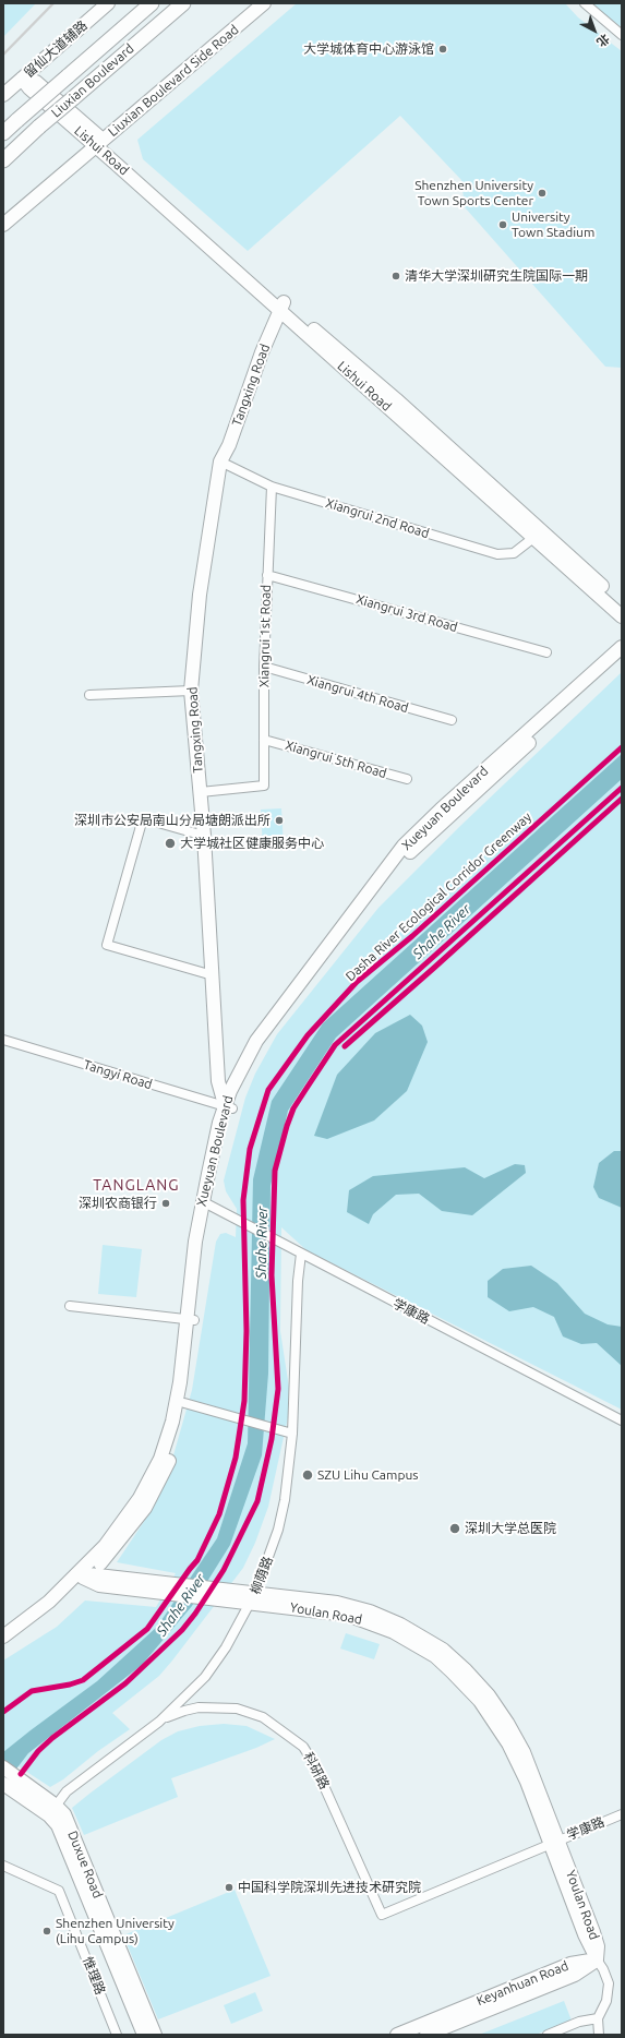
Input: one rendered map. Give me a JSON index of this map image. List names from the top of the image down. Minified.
{"streets":{"main road":["留仙大道辅路","Liuxian Boulevard","Liuxian Boulevard Side Road","Lishui Road","Tangxing Road","Xueyuan Boulevard","Youlan Road","Duxue Road","Keyanhuan Road"],"street":["Xiangrui 2nd Road","Xiangrui 3rd Road","Xiangrui 1st Road","Xiangrui 4th Road","Xiangrui 5th Road","Tangyi Road","学康路","柳荫路","科研路","惟理路"],"cycle path":["Dasha River Ecological Corridor Greenway"]},"crossings":[["留仙大道辅路","Lishui Road"],["Liuxian Boulevard Side Road","Lishui Road"],["Lishui Road","Tangxing Road"],["Lishui Road","Xiangrui 2nd Road"],["Tangxing Road","Xiangrui 2nd Road"],["Tangxing Road","Xiangrui 1st Road"],["Tangxing Road","Xueyuan Boulevard"],["Tangxing Road","Tangyi Road"],["Xiangrui 2nd Road","Xiangrui 1st Road"],["Xiangrui 3rd Road","Xiangrui 1st Road"],["Xiangrui 1st Road","Xiangrui 4th Road"],["Xiangrui 1st Road","Xiangrui 5th Road"],["Xueyuan Boulevard","Tangyi Road"],["Xueyuan Boulevard","学康路"],["Xueyuan Boulevard","Youlan Road"],["学康路","柳荫路"],["学康路","Youlan Road"],["学康路","科研路"],["柳荫路","Youlan Road"],["柳荫路","科研路"],["柳荫路","Duxue Road"],["Youlan Road","Keyanhuan Road"]],"districts":["TANGLANG"],"water":["Shahe River"],"places":["大学城体育中心游泳馆","Shenzhen University Town Sports Center","University Town Stadium","清华大学深圳研究生院国际一期","深圳市公安局南山分局塘朗派出所","大学城社区健康服务中心","深圳农商银行","SZU Lihu Campus","深圳大学总医院","中国科学院深圳先进技术研究院","Shenzhen University (Lihu Campus)"],"north":"bottom right"}
